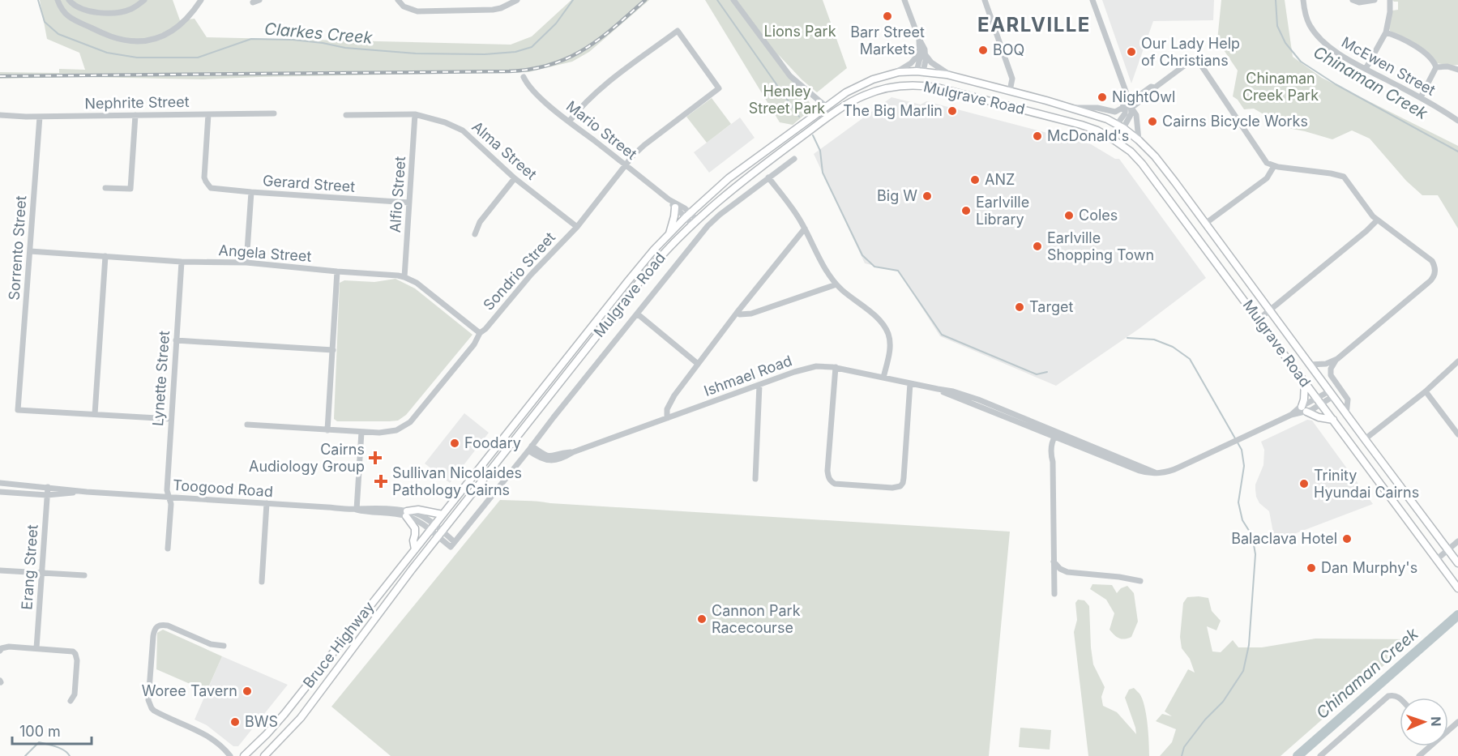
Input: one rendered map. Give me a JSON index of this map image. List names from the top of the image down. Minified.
{"streets":{"main road":["Mulgrave Road","Bruce Highway"],"street":["McEwen Street","Nephrite Street","Mario Street","Alma Street","Gerard Street","Alfio Street","Sorrento Street","Angela Street","Sondrio Street","Ishmael Road","Lynette Street","Toogood Road","Erang Street"]},"crossings":[["Mulgrave Road","Mario Street"],["Mulgrave Road","Ishmael Road"],["Mulgrave Road","Toogood Road"],["Mulgrave Road","Bruce Highway"],["Nephrite Street","Gerard Street"],["Nephrite Street","Sorrento Street"],["Mario Street","Sondrio Street"],["Alma Street","Alfio Street"],["Alma Street","Sondrio Street"],["Gerard Street","Alfio Street"],["Alfio Street","Angela Street"],["Sorrento Street","Angela Street"],["Angela Street","Sondrio Street"],["Angela Street","Lynette Street"],["Lynette Street","Toogood Road"],["Toogood Road","Erang Street"],["Toogood Road","Bruce Highway"]],"districts":["EARLVILLE"],"water":["Clarkes Creek","Chinaman Creek"],"parks":["Lions Park","Chinaman Creek Park","Henley Street Park"],"places":{"other":["Barr Street Markets","BOQ","Our Lady Help of Christians","NightOwl","The Big Marlin","Cairns Bicycle Works","McDonald's","ANZ","Big W","Earlville Library","Coles","Earlville Shopping Town","Target","Foodary","Trinity Hyundai Cairns","Balaclava Hotel","Dan Murphy's","Cannon Park Racecourse","Woree Tavern","BWS"],"health":["Cairns Audiology Group","Sullivan Nicolaides Pathology Cairns"]},"scale_bar":"100 m","north":"right"}
